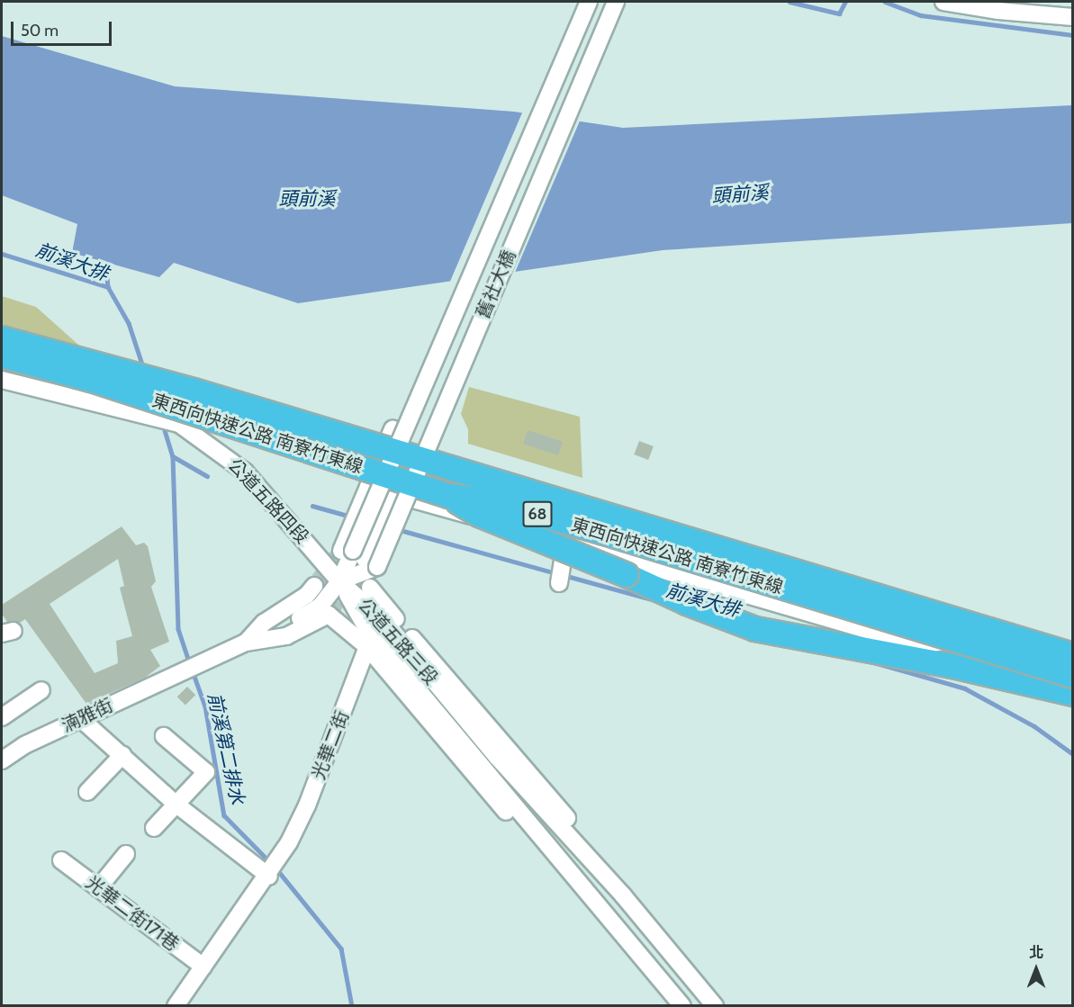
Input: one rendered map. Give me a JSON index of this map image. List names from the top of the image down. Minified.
{"streets":{"highway":["東西向快速公路 南寮竹東線","68"],"street":["舊社大橋","公道五路四段","公道五路三段","湳雅街","光華二街","光華二街171巷"]},"crossings":[["公道五路四段","公道五路三段"],["公道五路三段","湳雅街"],["公道五路三段","光華二街"]],"water":["頭前溪","前溪大排","前溪第二排水"],"scale_bar":"50 m","north":"top"}
